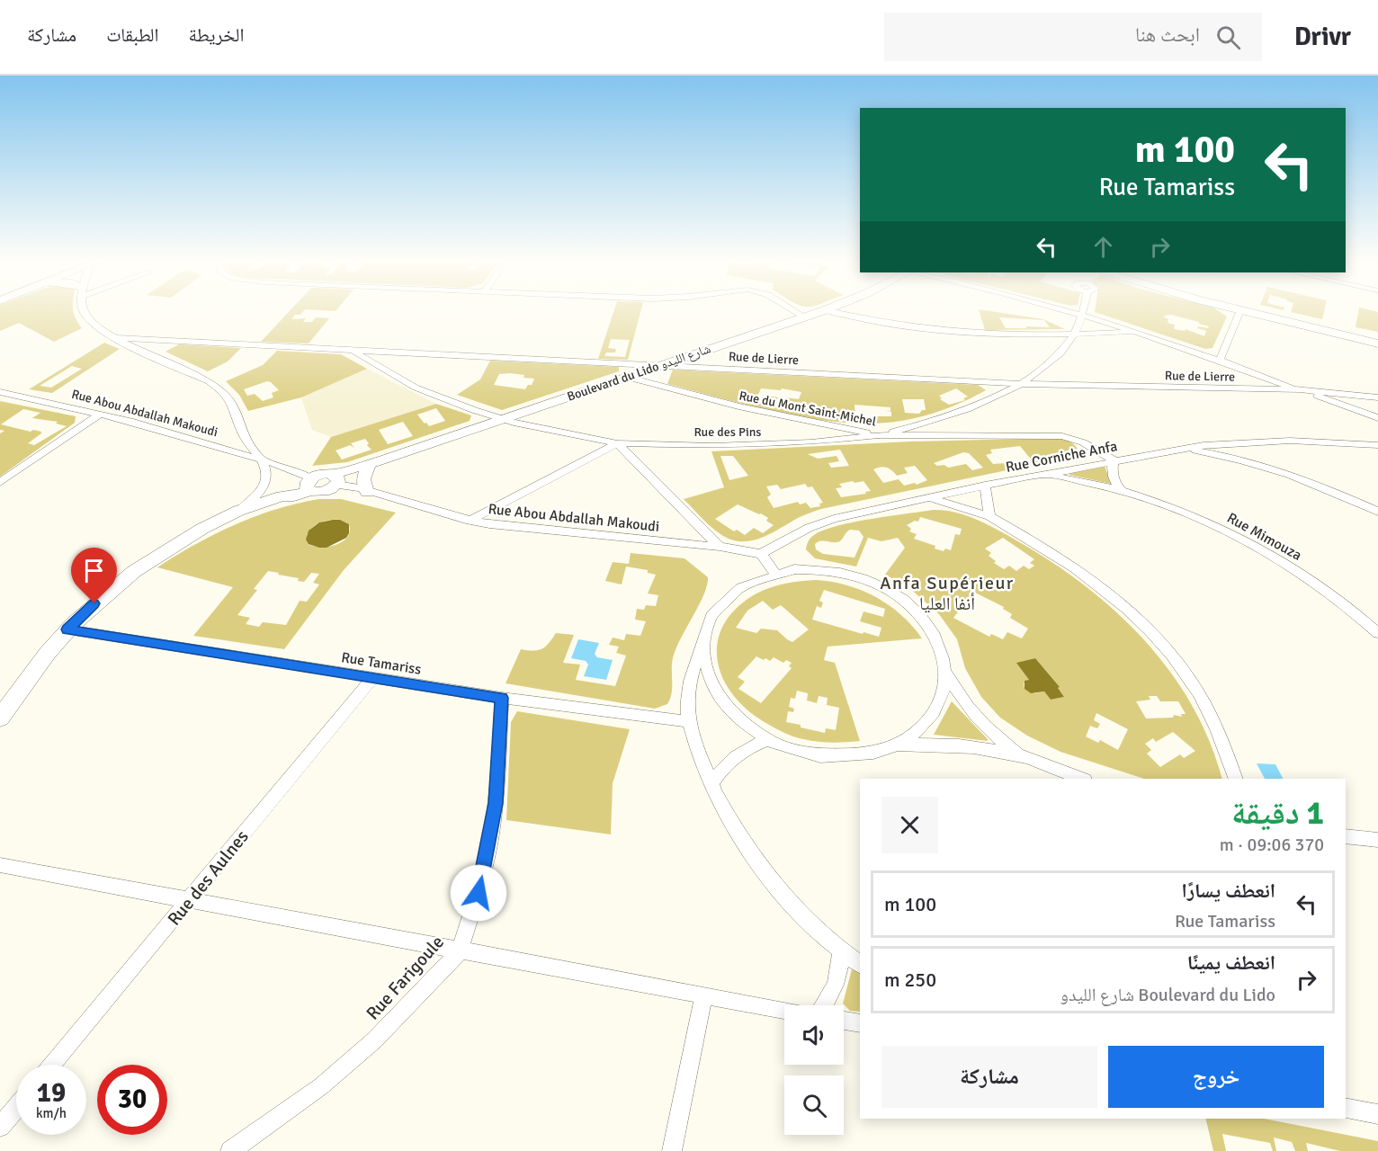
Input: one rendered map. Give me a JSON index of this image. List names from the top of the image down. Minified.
{"streets":{"main road":["Boulevard du Lido شارع الليدو"],"street":["Rue de Lierre","Rue du Mont Saint-Michel","Rue Abou Abdallah Makoudi","Rue des Pins","Rue Corniche Anfa","Rue Mimouza","Rue Tamariss","Rue des Aulnes","Rue Farigoule"]},"crossings":[["Rue de Lierre","Boulevard du Lido شارع الليدو"],["Rue de Lierre","Rue du Mont Saint-Michel"],["Rue de Lierre","Rue des Pins"],["Boulevard du Lido شارع الليدو","Rue du Mont Saint-Michel"],["Boulevard du Lido شارع الليدو","Rue Abou Abdallah Makoudi"],["Boulevard du Lido شارع الليدو","Rue des Pins"],["Rue du Mont Saint-Michel","Rue des Pins"],["Rue Abou Abdallah Makoudi","Rue Corniche Anfa"],["Rue des Pins","Rue Corniche Anfa"],["Rue Corniche Anfa","Rue Mimouza"],["Rue Tamariss","Rue des Aulnes"],["Rue Tamariss","Rue Farigoule"]],"districts":["Anfa Supérieur أنفا العليا"],"page":{"header":"Drivr","search":"ابحث هنا","nav":["الخريطة","الطبقات","مشاركة"],"turn":["100 m","Rue Tamariss"],"heading":["1 دقيقة","370 m · 09:06"],"list":[{"name":"انعطف يسارًا","note":"Rue Tamariss","value":"100 m"},{"name":"انعطف يمينًا","note":"Boulevard du Lido شارع الليدو","value":"250 m"}],"buttons":["خروج","مشاركة"],"speed":"19 km/h","limit":"30"}}
